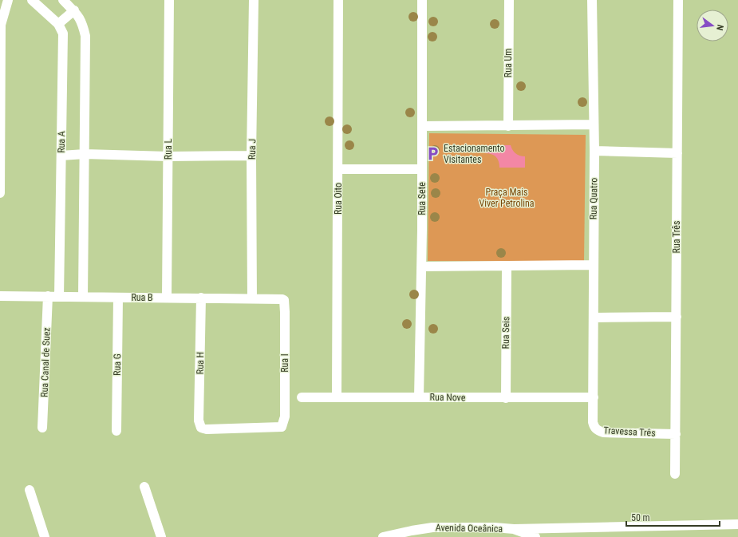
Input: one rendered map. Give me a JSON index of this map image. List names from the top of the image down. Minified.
{"streets":{"street":["Rua Um","Rua A","Rua L","Rua J","Rua Oito","Rua Sete","Rua Quatro","Rua Três","Rua B","Rua Seis","Rua Canal de Suez","Rua H","Rua I","Rua G","Rua Nove","Travessa Três","Avenida Oceânica"]},"crossings":[["Rua A","Rua B"],["Rua L","Rua B"],["Rua J","Rua B"],["Rua Oito","Rua Nove"],["Rua Sete","Rua Nove"],["Rua Quatro","Rua Nove"],["Rua Quatro","Travessa Três"],["Rua Três","Travessa Três"],["Rua B","Rua Canal de Suez"],["Rua B","Rua H"],["Rua B","Rua I"],["Rua B","Rua G"],["Rua Seis","Rua Nove"],["Rua H","Rua I"],["Rua Nove","Travessa Três"]],"parks":["Praça Mais Viver Petrolina"],"places":{"parking":["Estacionamento Visitantes"]},"scale_bar":"50 m","north":"right"}
